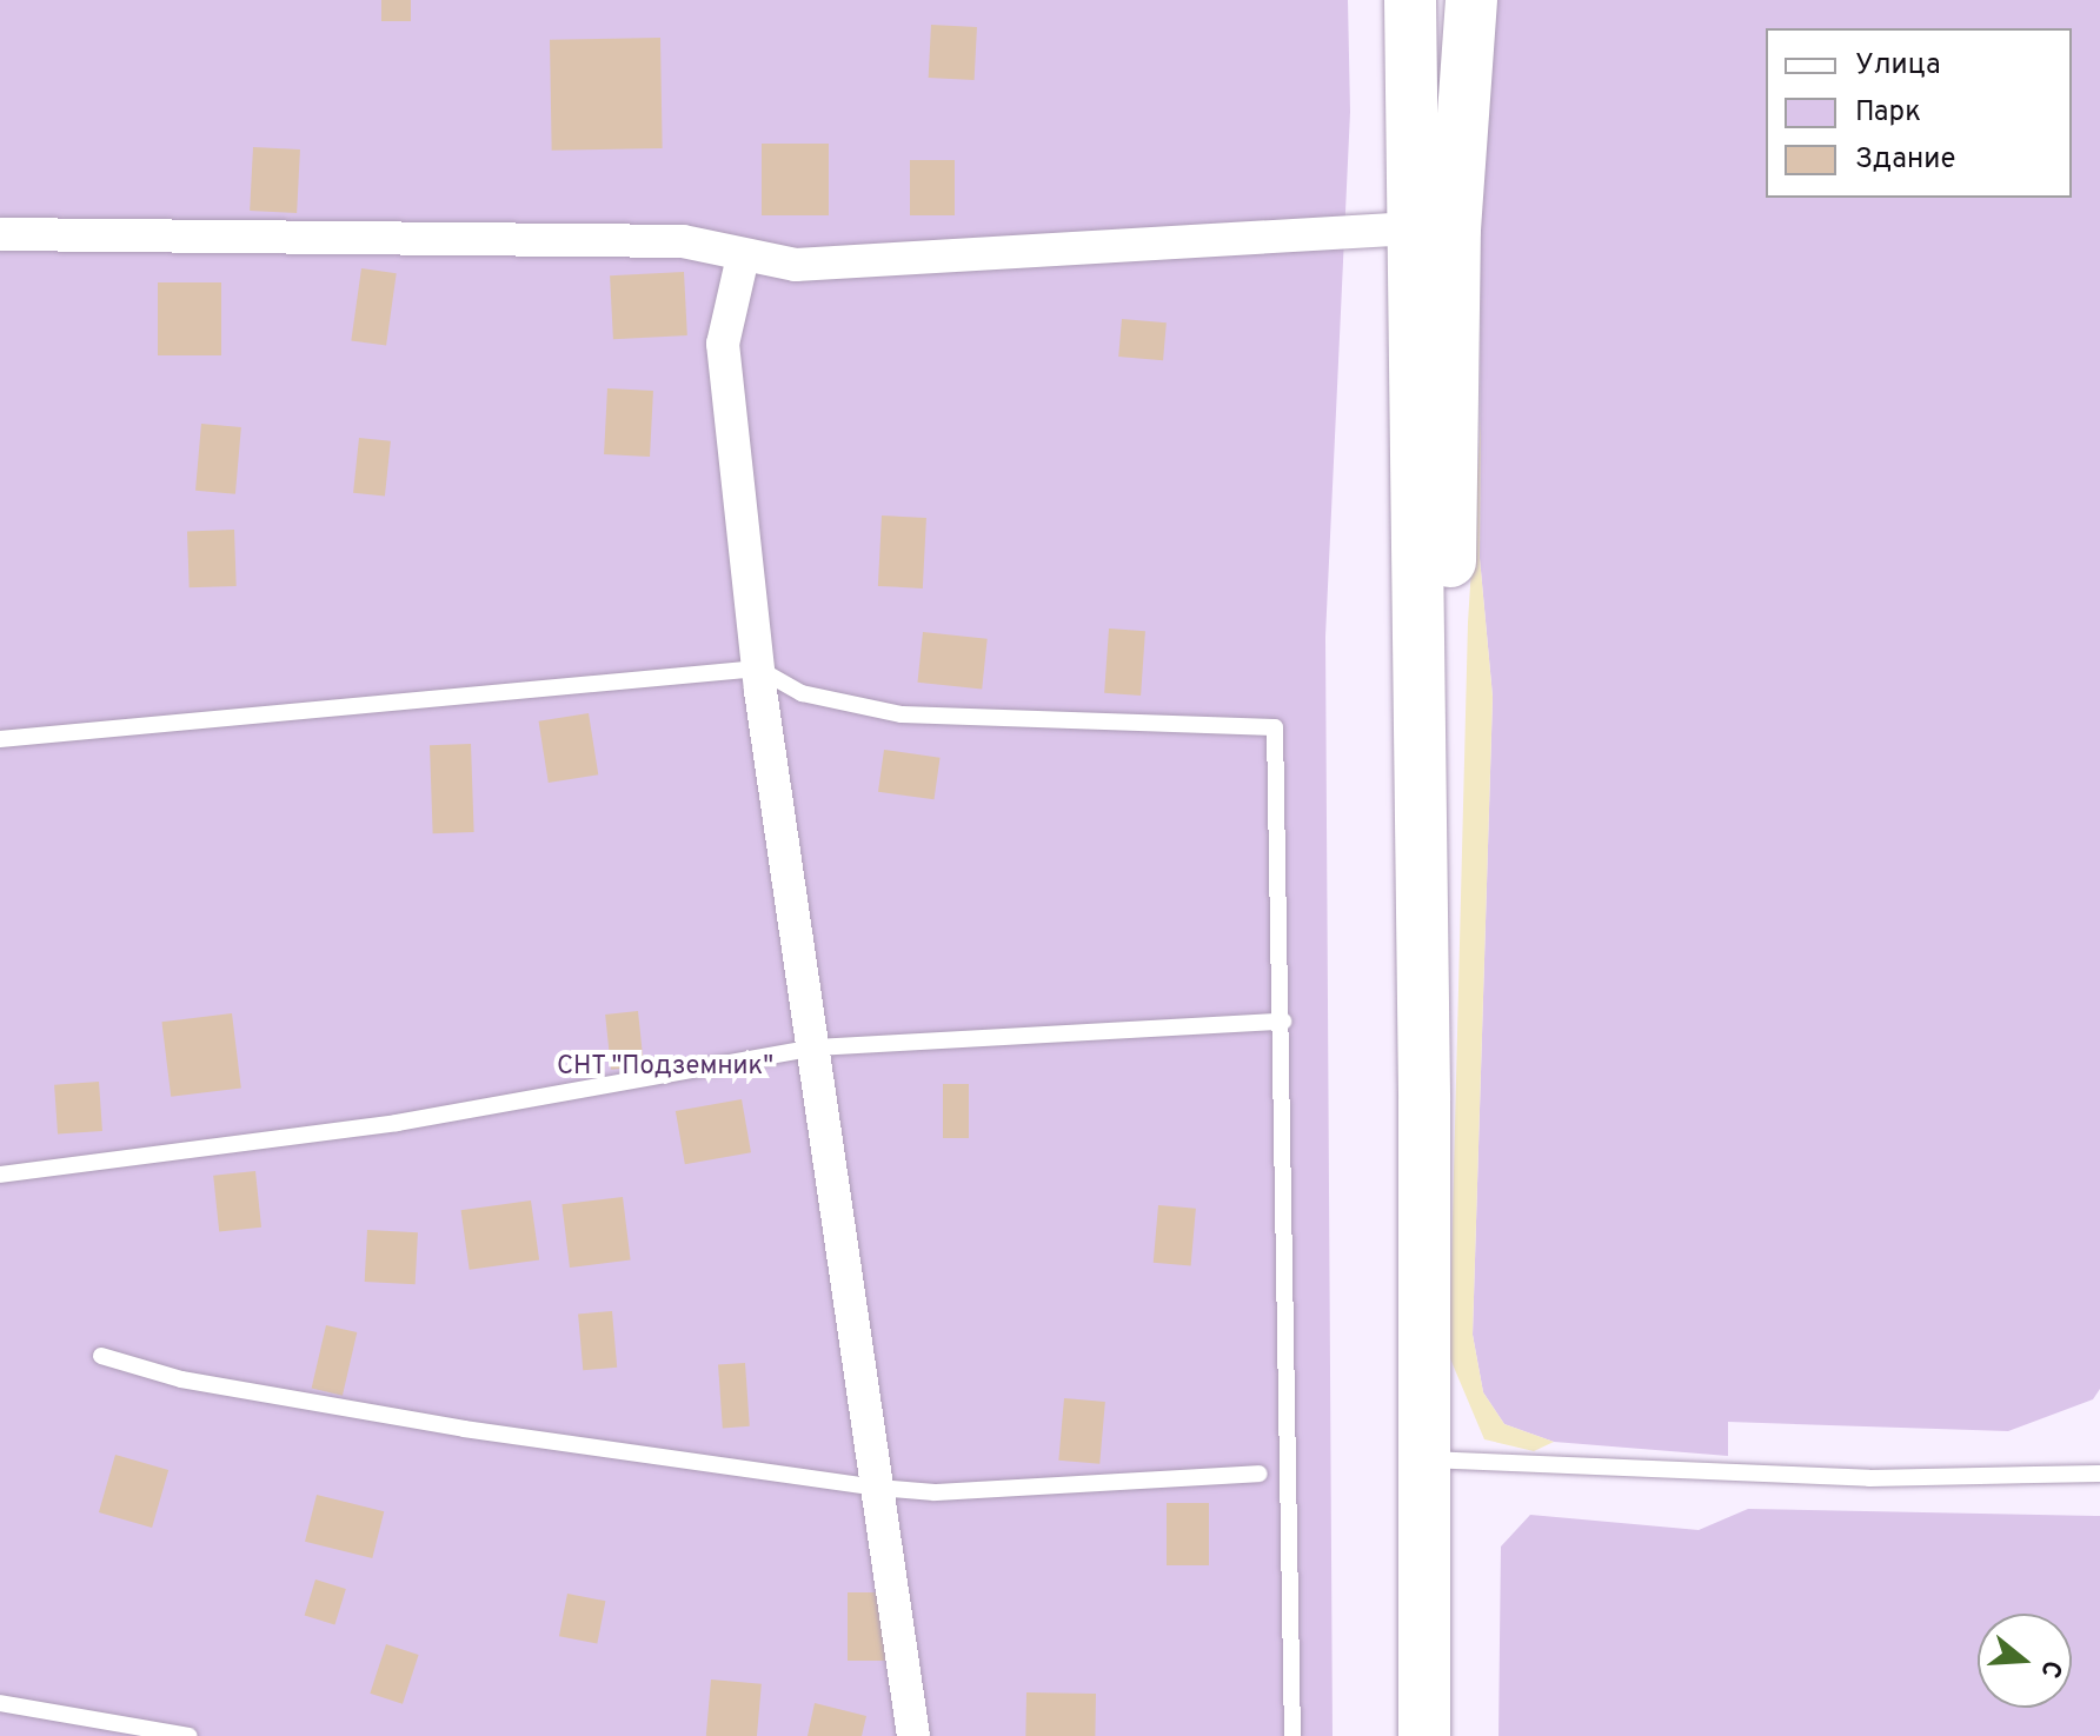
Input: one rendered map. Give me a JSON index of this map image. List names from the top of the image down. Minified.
{"parks":["СНТ \"Подземник\""],"legend":["Улица","Парк","Здание"],"north":"right"}
